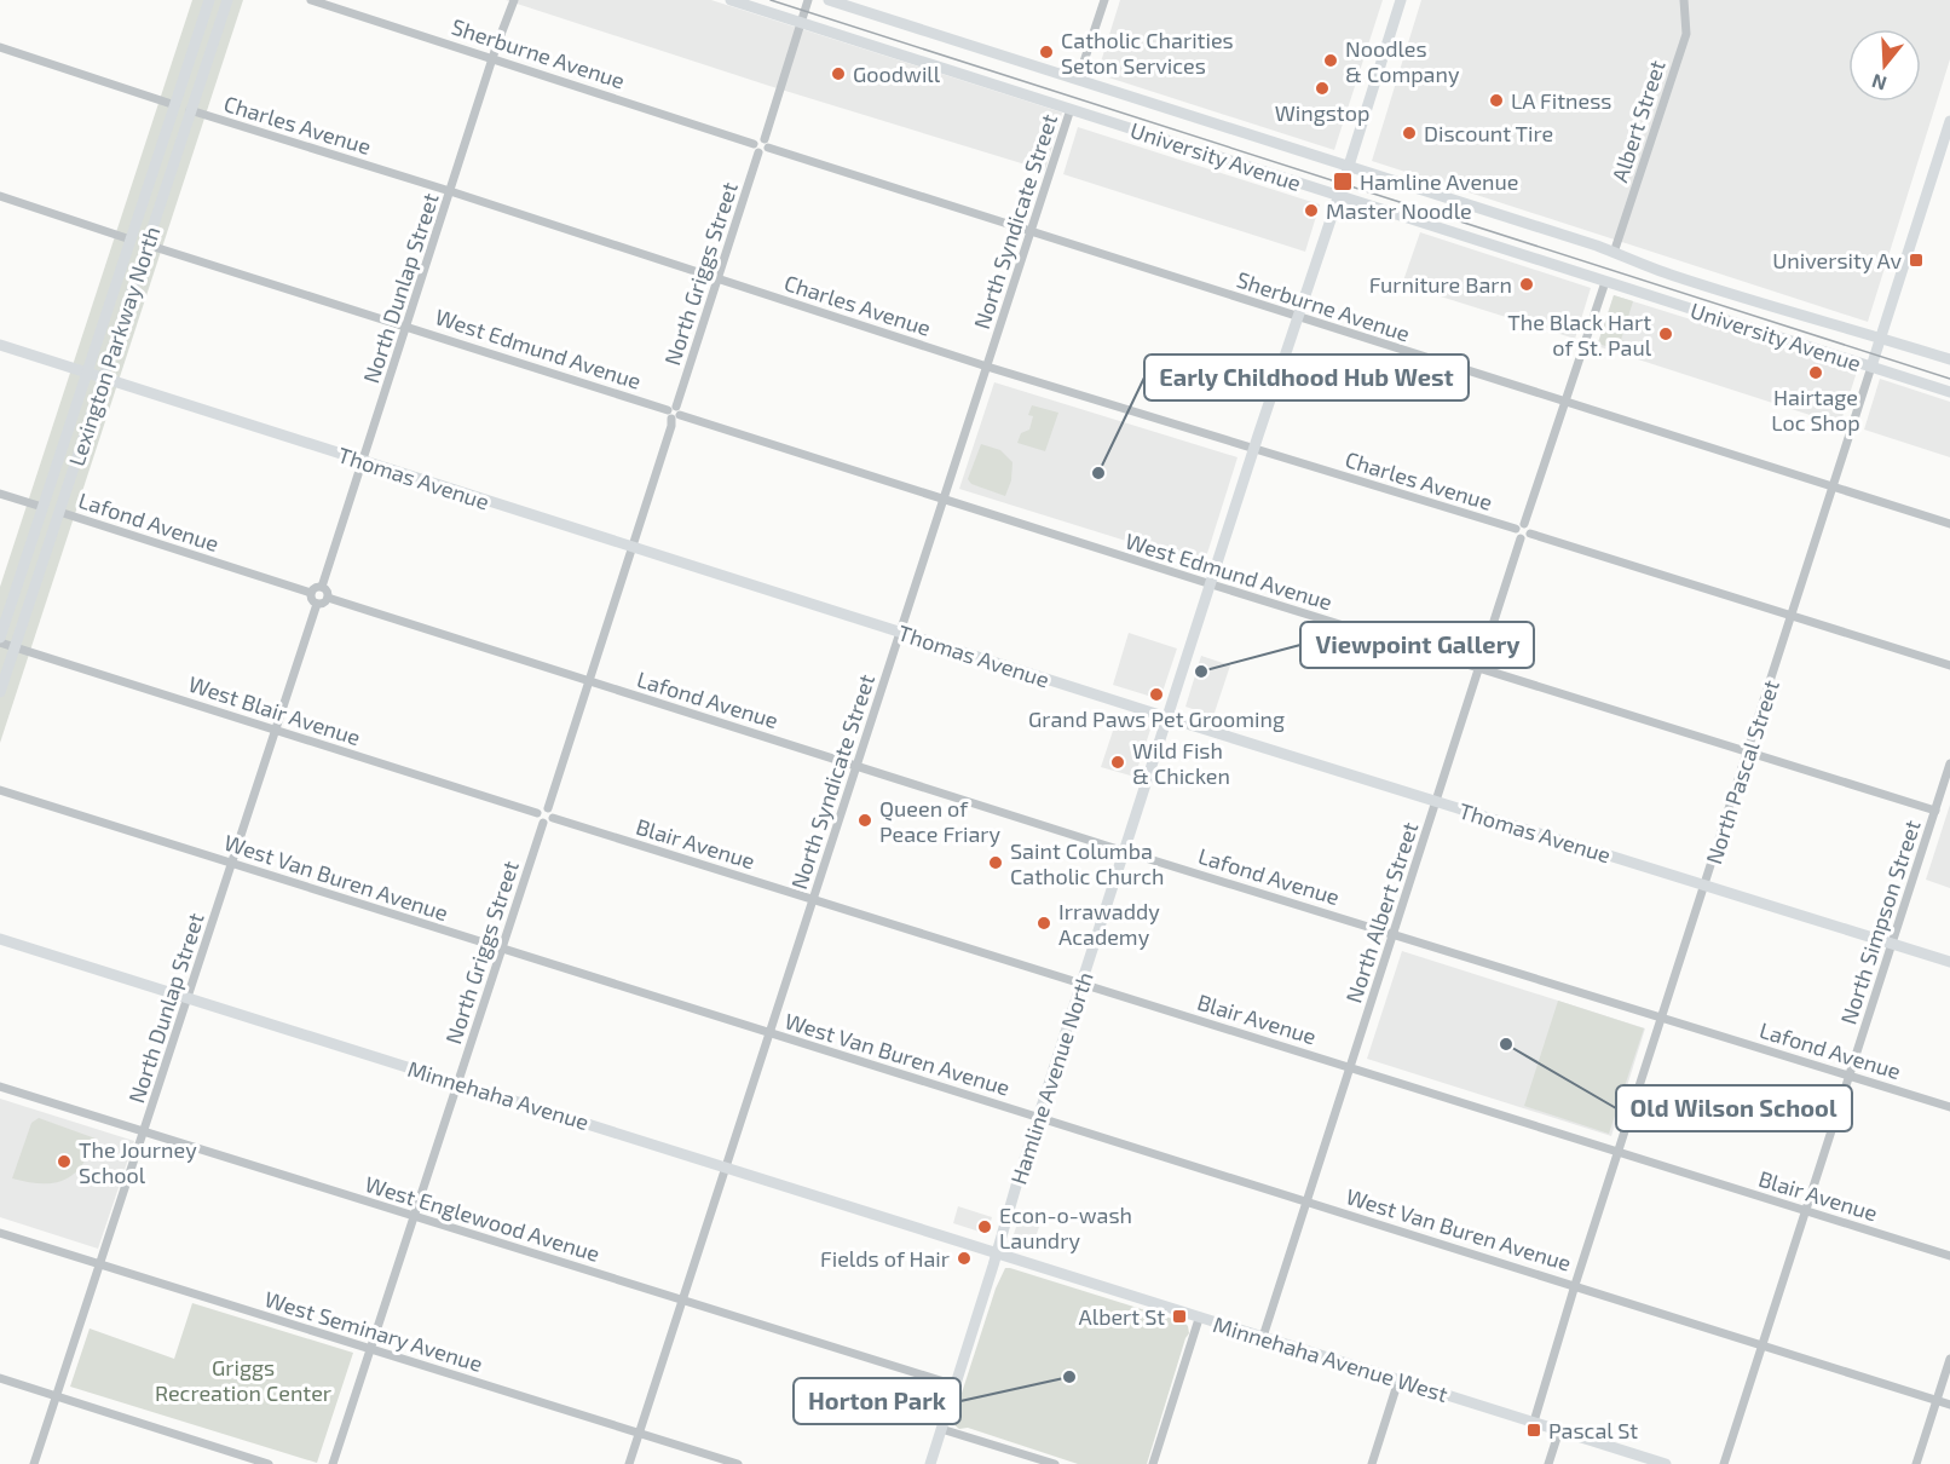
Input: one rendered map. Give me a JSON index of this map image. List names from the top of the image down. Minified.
{"streets":{"street":["Sherburne Avenue","Albert Street","Charles Avenue","University Avenue","North Syndicate Street","North Griggs Street","North Dunlap Street","Lexington Parkway North","West Edmund Avenue","Thomas Avenue","Lafond Avenue","West Blair Avenue","North Pascal Street","Blair Avenue","West Van Buren Avenue","North Albert Street","North Simpson Street","Hamline Avenue North","Minnehaha Avenue","West Englewood Avenue","West Seminary Avenue","Minnehaha Avenue West"]},"crossings":[["Sherburne Avenue","North Syndicate Street"],["Sherburne Avenue","North Griggs Street"],["Sherburne Avenue","North Dunlap Street"],["Sherburne Avenue","North Pascal Street"],["Sherburne Avenue","Hamline Avenue North"],["Albert Street","University Avenue"],["Charles Avenue","North Syndicate Street"],["Charles Avenue","North Griggs Street"],["Charles Avenue","North Dunlap Street"],["Charles Avenue","Lexington Parkway North"],["Charles Avenue","North Albert Street"],["Charles Avenue","Hamline Avenue North"],["University Avenue","North Syndicate Street"],["University Avenue","North Pascal Street"],["University Avenue","Hamline Avenue North"],["North Syndicate Street","West Edmund Avenue"],["North Syndicate Street","Thomas Avenue"],["North Syndicate Street","Lafond Avenue"],["North Syndicate Street","Blair Avenue"],["North Syndicate Street","West Van Buren Avenue"],["North Syndicate Street","Minnehaha Avenue"],["North Syndicate Street","West Englewood Avenue"],["North Syndicate Street","West Seminary Avenue"],["North Griggs Street","West Edmund Avenue"],["North Griggs Street","Thomas Avenue"],["North Griggs Street","Lafond Avenue"],["North Griggs Street","West Blair Avenue"],["North Griggs Street","Blair Avenue"],["North Griggs Street","West Van Buren Avenue"],["North Griggs Street","Minnehaha Avenue"],["North Griggs Street","West Englewood Avenue"],["North Griggs Street","West Seminary Avenue"],["North Dunlap Street","West Edmund Avenue"],["North Dunlap Street","Thomas Avenue"],["North Dunlap Street","Lafond Avenue"],["North Dunlap Street","West Blair Avenue"],["North Dunlap Street","West Van Buren Avenue"],["North Dunlap Street","Minnehaha Avenue"],["North Dunlap Street","West Englewood Avenue"],["North Dunlap Street","West Seminary Avenue"],["Lexington Parkway North","West Edmund Avenue"],["Lexington Parkway North","Thomas Avenue"],["Lexington Parkway North","Lafond Avenue"],["Lexington Parkway North","West Blair Avenue"],["West Edmund Avenue","North Pascal Street"],["West Edmund Avenue","North Albert Street"],["West Edmund Avenue","North Simpson Street"],["West Edmund Avenue","Hamline Avenue North"],["Thomas Avenue","North Pascal Street"],["Thomas Avenue","North Albert Street"],["Thomas Avenue","North Simpson Street"],["Thomas Avenue","Hamline Avenue North"],["Lafond Avenue","North Pascal Street"],["Lafond Avenue","North Albert Street"],["Lafond Avenue","North Simpson Street"],["Lafond Avenue","Hamline Avenue North"],["West Blair Avenue","Blair Avenue"],["North Pascal Street","Blair Avenue"],["North Pascal Street","West Van Buren Avenue"],["North Pascal Street","Minnehaha Avenue West"],["Blair Avenue","North Albert Street"],["Blair Avenue","North Simpson Street"],["Blair Avenue","Hamline Avenue North"],["West Van Buren Avenue","North Albert Street"],["West Van Buren Avenue","North Simpson Street"],["West Van Buren Avenue","Hamline Avenue North"],["North Albert Street","Minnehaha Avenue West"],["Hamline Avenue North","Minnehaha Avenue"],["Hamline Avenue North","West Englewood Avenue"],["Hamline Avenue North","Minnehaha Avenue West"],["Minnehaha Avenue","Minnehaha Avenue West"]],"parks":["Griggs Recreation Center"],"places":{"other":["Catholic Charities Seton Services","Noodles & Company","Goodwill","Wingstop","LA Fitness","Discount Tire","Master Noodle","Furniture Barn","The Black Hart of St. Paul","Hairtage Loc Shop","Early Childhood Hub West","Viewpoint Gallery","Grand Paws Pet Grooming","Wild Fish & Chicken","Queen of Peace Friary","Saint Columba Catholic Church","Irrawaddy Academy","Old Wilson School","The Journey School","Econ-o-wash Laundry","Fields of Hair","Horton Park"],"transit":["Hamline Avenue","University Av","Albert St","Pascal St"]},"north":"bottom"}
